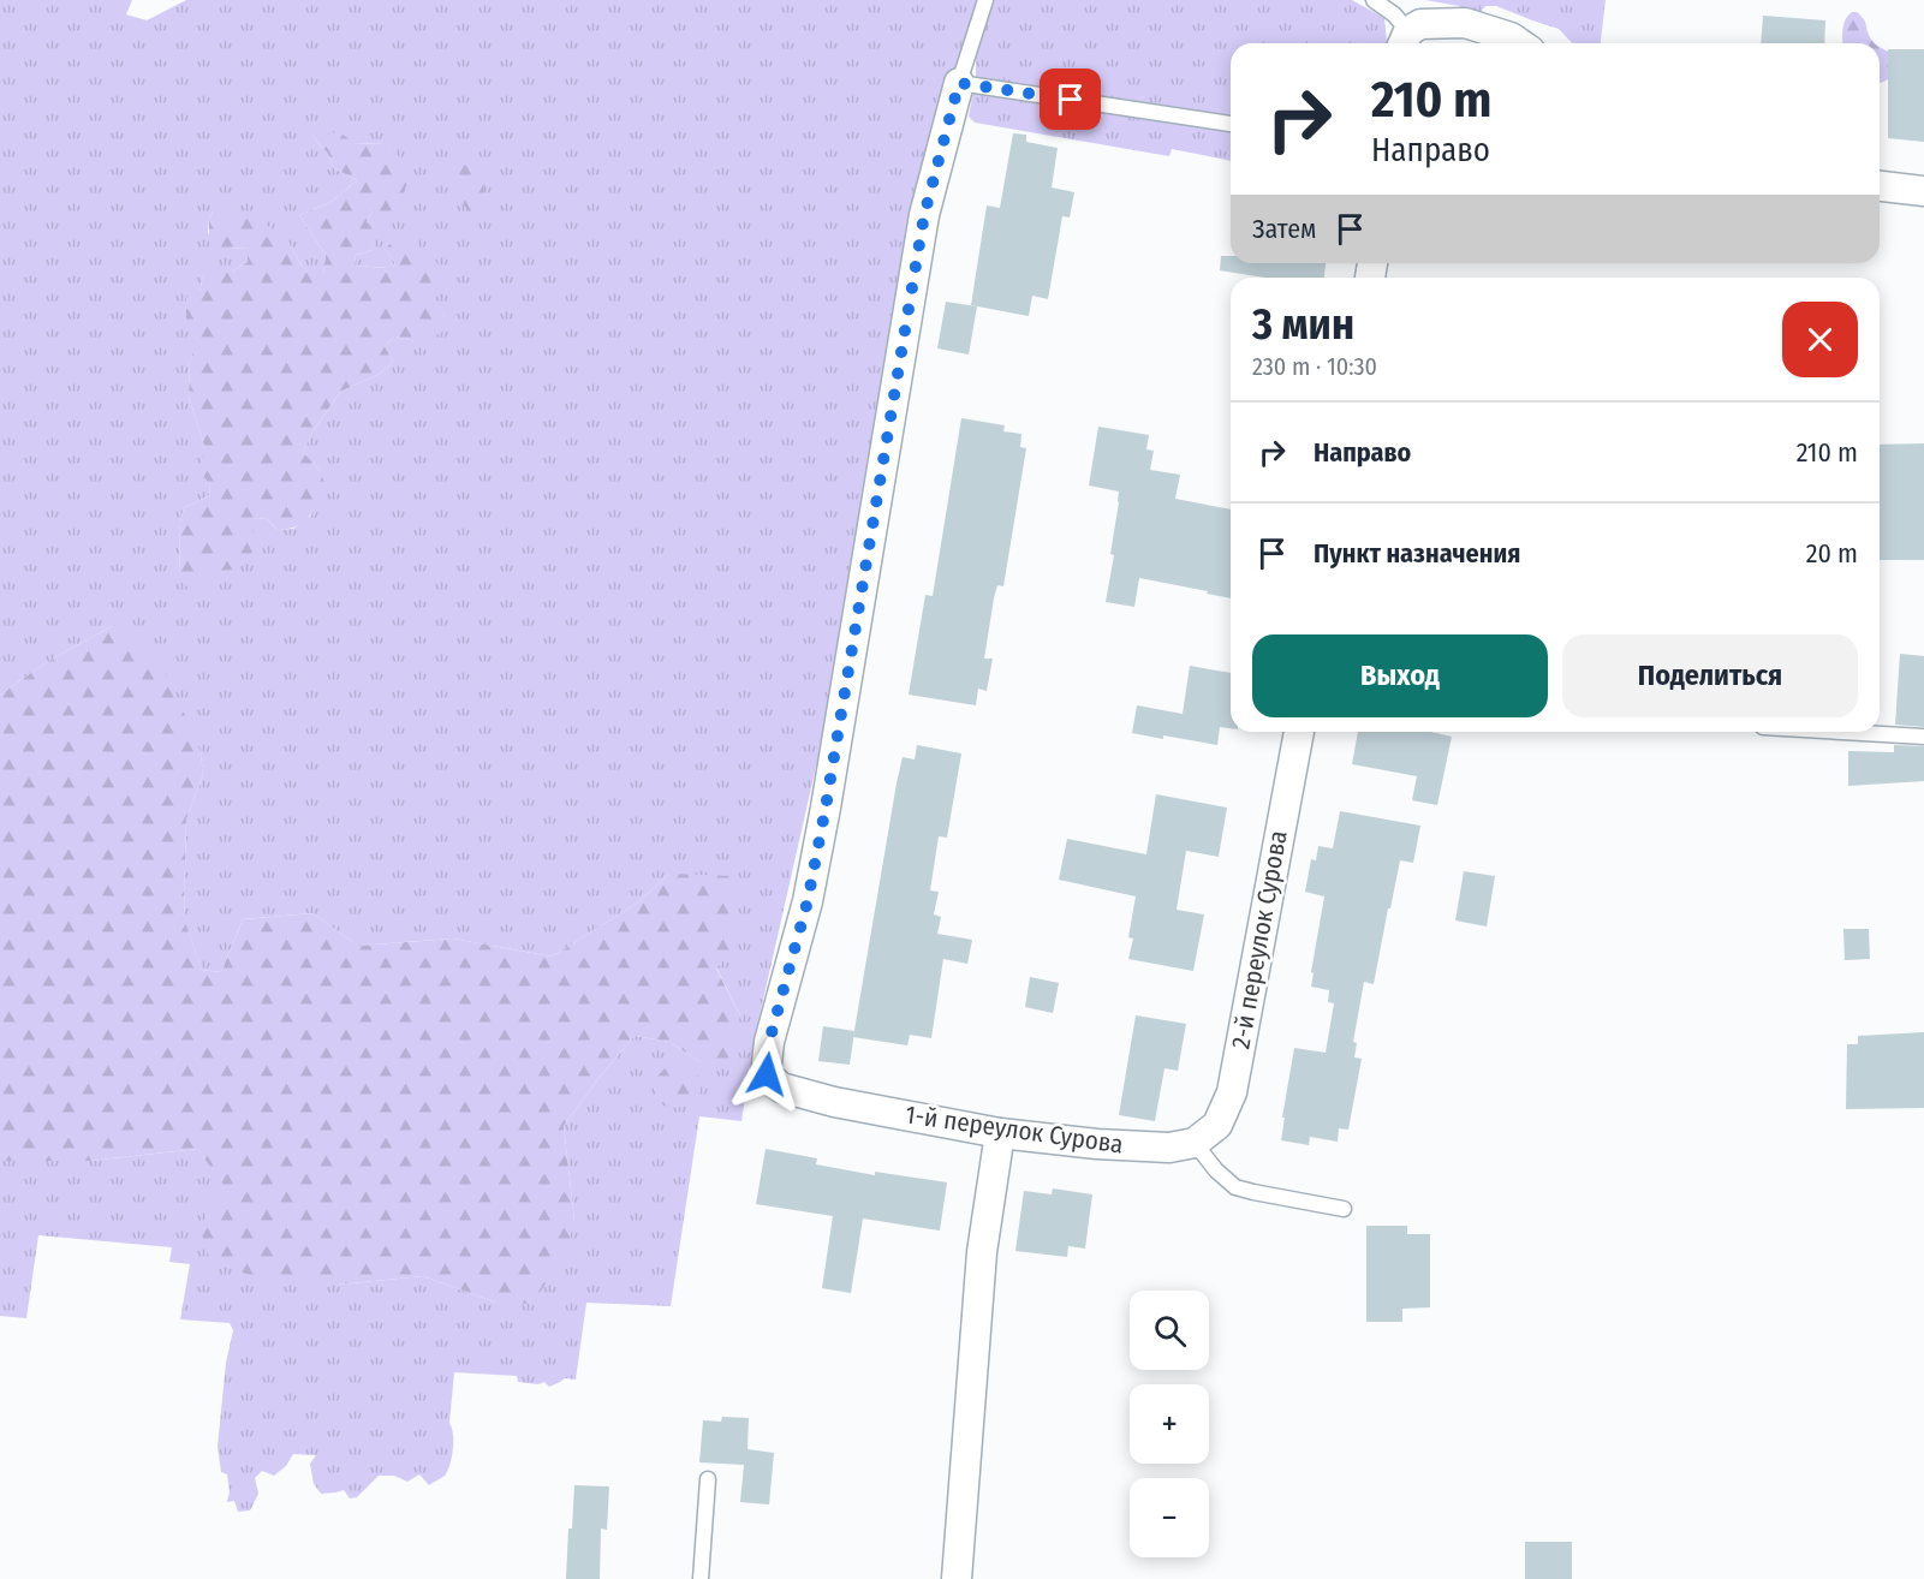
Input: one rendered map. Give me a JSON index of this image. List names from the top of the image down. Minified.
{"streets":{"street":["2-й переулок Сурова","1-й переулок Сурова"]},"crossings":[["2-й переулок Сурова","1-й переулок Сурова"]],"page":{"turn":["210 m","Направо"],"then":"Затем","heading":["3 мин","230 m · 10:30"],"list":[{"name":"Направо","value":"210 m"},{"name":"Пункт назначения","value":"20 m"}],"buttons":["Выход","Поделиться"],"map_buttons":["+","−"]}}
